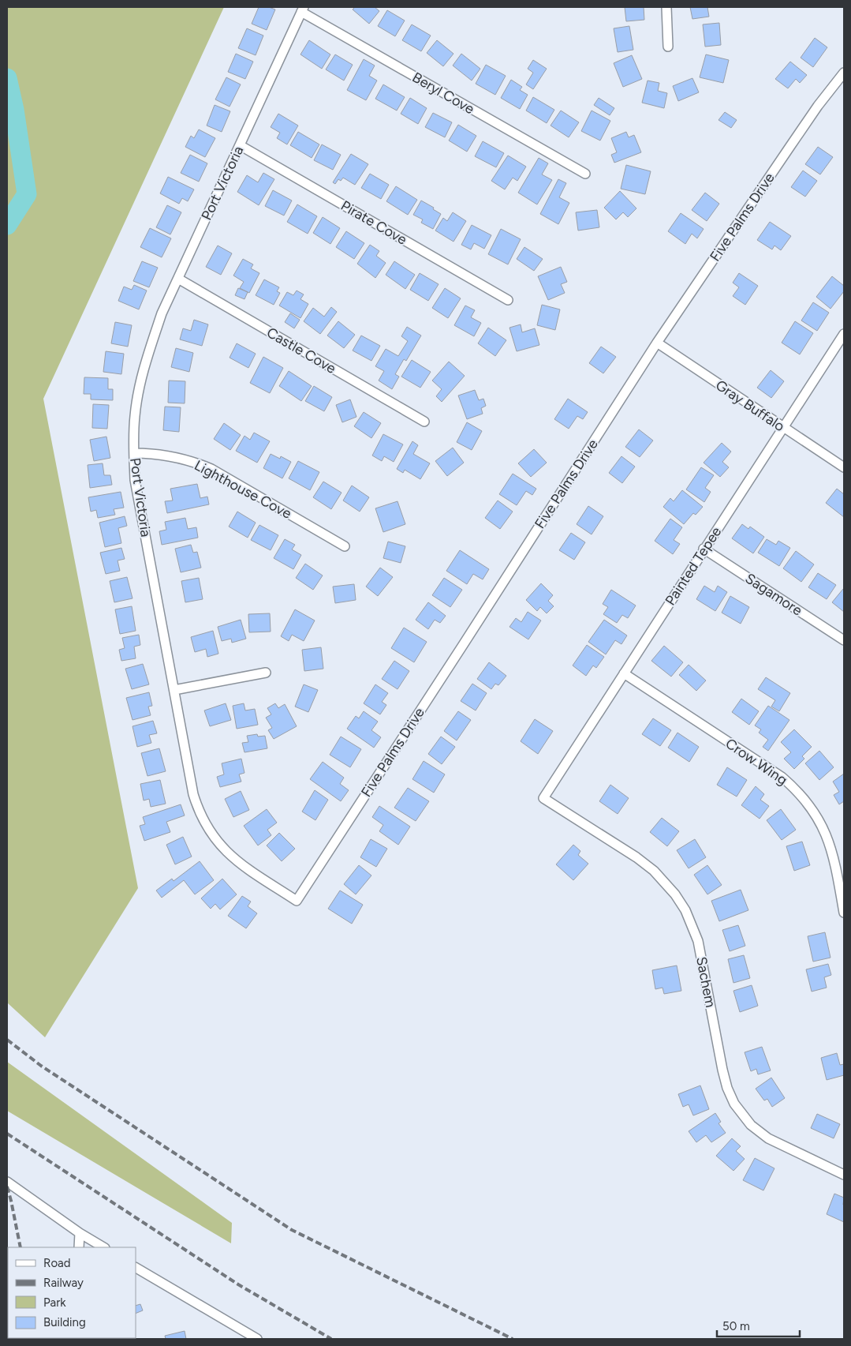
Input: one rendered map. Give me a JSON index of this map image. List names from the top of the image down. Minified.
{"streets":{"street":["Beryl Cove","Port Victoria","Five Palms Drive","Pirate Cove","Castle Cove","Gray Buffalo","Lighthouse Cove","Painted Tepee","Sagamore","Crow Wing","Sachem"]},"crossings":[["Beryl Cove","Port Victoria"],["Port Victoria","Five Palms Drive"],["Port Victoria","Pirate Cove"],["Port Victoria","Castle Cove"],["Port Victoria","Lighthouse Cove"],["Five Palms Drive","Gray Buffalo"],["Gray Buffalo","Painted Tepee"],["Painted Tepee","Sagamore"],["Painted Tepee","Crow Wing"],["Painted Tepee","Sachem"]],"legend":["Road","Railway","Park","Building"],"scale_bar":"50 m"}
